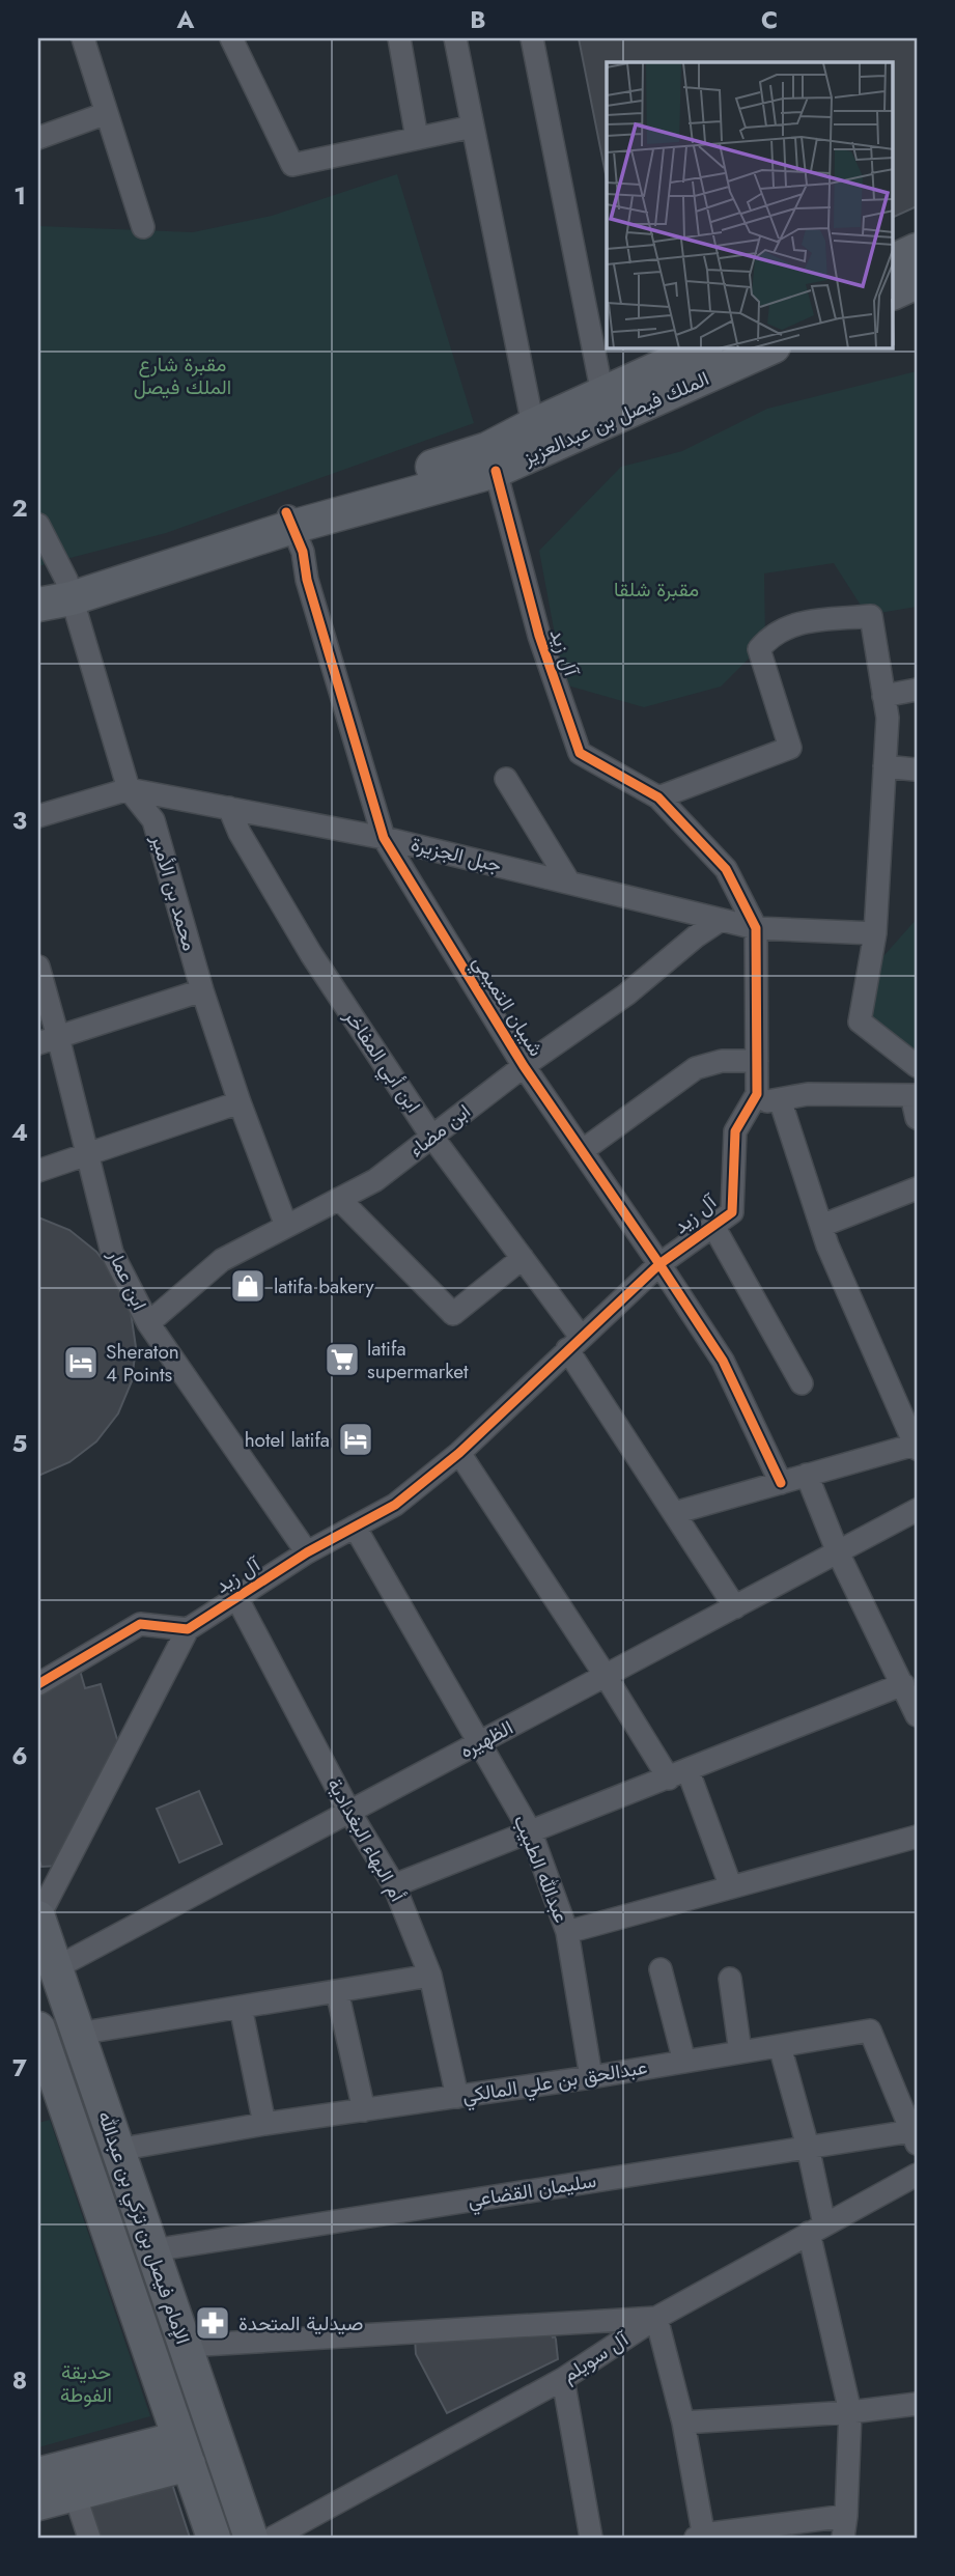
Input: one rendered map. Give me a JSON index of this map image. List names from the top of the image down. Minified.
{"streets":{"street":["الملك فيصل بن عبدالعزيز","آل زيد","جبل الجزيرة","محمد بن الأمير","شيبان التميمي","ابن أبي المفاخر","ابن مضاء","ابن عمار","الظهيره","أم البهاء البغدادية","عبدالله الطبيب","عبدالحق بن علي المالكي","سليمان القضاعي","الإمام فيصل بن تركي بن عبدالله","آل سويلم"]},"crossings":[["الملك فيصل بن عبدالعزيز","آل زيد"],["الملك فيصل بن عبدالعزيز","محمد بن الأمير"],["الملك فيصل بن عبدالعزيز","شيبان التميمي"],["آل زيد","جبل الجزيرة"],["آل زيد","شيبان التميمي"],["آل زيد","ابن أبي المفاخر"],["آل زيد","ابن عمار"],["آل زيد","أم البهاء البغدادية"],["آل زيد","عبدالله الطبيب"],["جبل الجزيرة","محمد بن الأمير"],["جبل الجزيرة","شيبان التميمي"],["جبل الجزيرة","ابن أبي المفاخر"],["جبل الجزيرة","ابن مضاء"],["محمد بن الأمير","ابن مضاء"],["شيبان التميمي","ابن مضاء"],["ابن أبي المفاخر","ابن مضاء"],["ابن أبي المفاخر","الظهيره"],["ابن مضاء","ابن عمار"],["الظهيره","أم البهاء البغدادية"],["الظهيره","عبدالله الطبيب"],["الظهيره","الإمام فيصل بن تركي بن عبدالله"],["أم البهاء البغدادية","عبدالحق بن علي المالكي"],["عبدالله الطبيب","عبدالحق بن علي المالكي"],["عبدالحق بن علي المالكي","سليمان القضاعي"],["عبدالحق بن علي المالكي","الإمام فيصل بن تركي بن عبدالله"],["سليمان القضاعي","الإمام فيصل بن تركي بن عبدالله"]],"parks":["مقبرة شارع الملك فيصل","مقبرة شلقا","حديقة الفوطة"],"places":{"shop":["latifa bakery"],"supermarket":["latifa supermarket"],"hotel":["Sheraton 4 Points","hotel latifa"],"pharmacy":["صيدلية المتحدة"]},"grid":{"columns":["A","B","C"],"rows":["1","2","3","4","5","6","7","8"]}}
